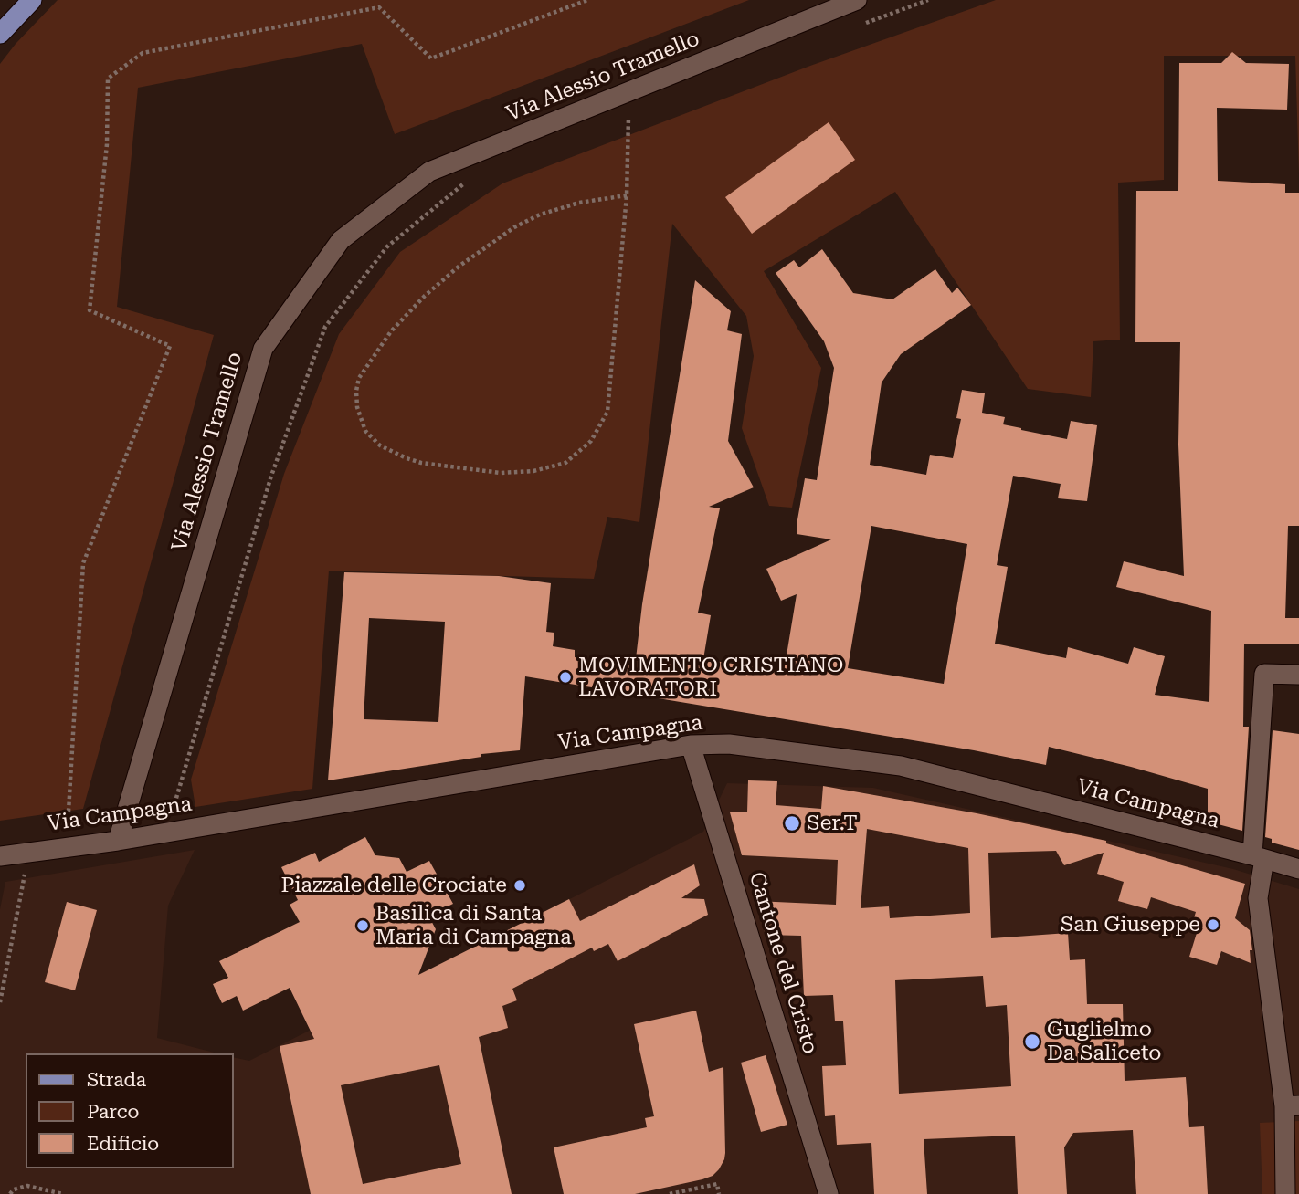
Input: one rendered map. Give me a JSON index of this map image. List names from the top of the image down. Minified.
{"streets":{"street":["Via Alessio Tramello","Via Campagna","Cantone del Cristo"]},"crossings":[["Via Alessio Tramello","Via Campagna"],["Via Campagna","Cantone del Cristo"]],"places":["MOVIMENTO CRISTIANO LAVORATORI","Ser.T","Piazzale delle Crociate","San Giuseppe","Basilica di Santa Maria di Campagna","Guglielmo Da Saliceto"],"legend":["Strada","Parco","Edificio"]}
